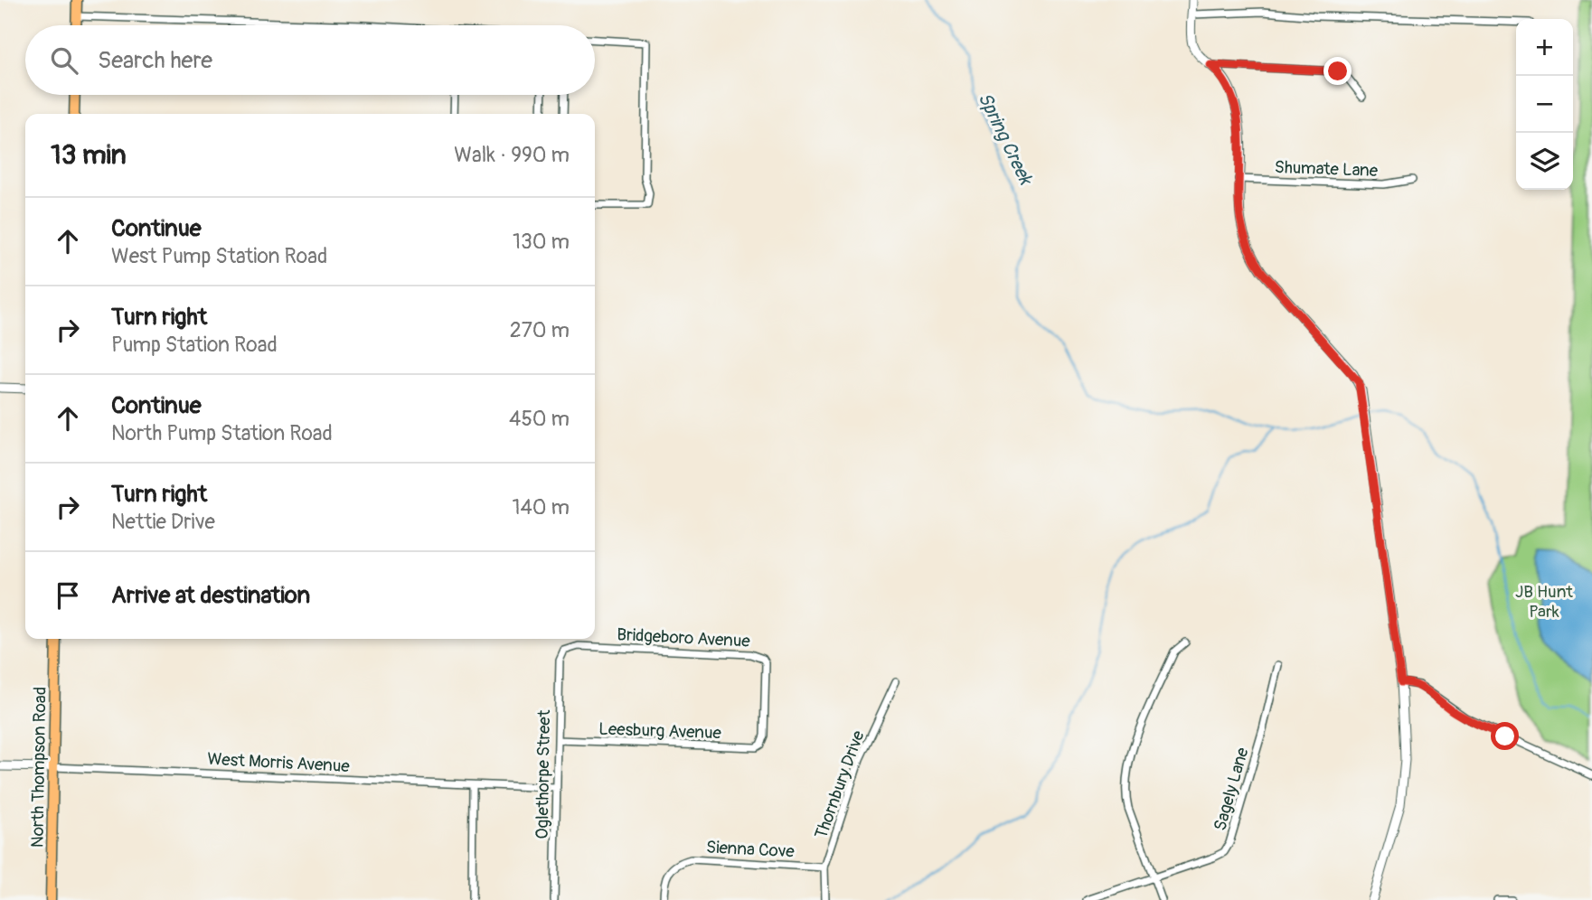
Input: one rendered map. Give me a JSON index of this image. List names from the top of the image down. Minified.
{"streets":{"main road":["North Thompson Road"],"street":["Shumate Lane","Bridgeboro Avenue","Leesburg Avenue","West Morris Avenue","Oglethorpe Street","Thornbury Drive","Sagely Lane","Sienna Cove"]},"crossings":[["Bridgeboro Avenue","Leesburg Avenue"],["Bridgeboro Avenue","Oglethorpe Street"],["Leesburg Avenue","Oglethorpe Street"],["West Morris Avenue","North Thompson Road"],["West Morris Avenue","Oglethorpe Street"],["Thornbury Drive","Sienna Cove"]],"water":["Spring Creek"],"parks":["JB Hunt Park"],"page":{"map_buttons":["+","−"],"search":"Search here","heading":["13 min","Walk · 990 m"],"list":[["Continue","West Pump Station Road","130 m"],["Turn right","Pump Station Road","270 m"],["Continue","North Pump Station Road","450 m"],["Turn right","Nettie Drive","140 m"],"Arrive at destination"]}}
